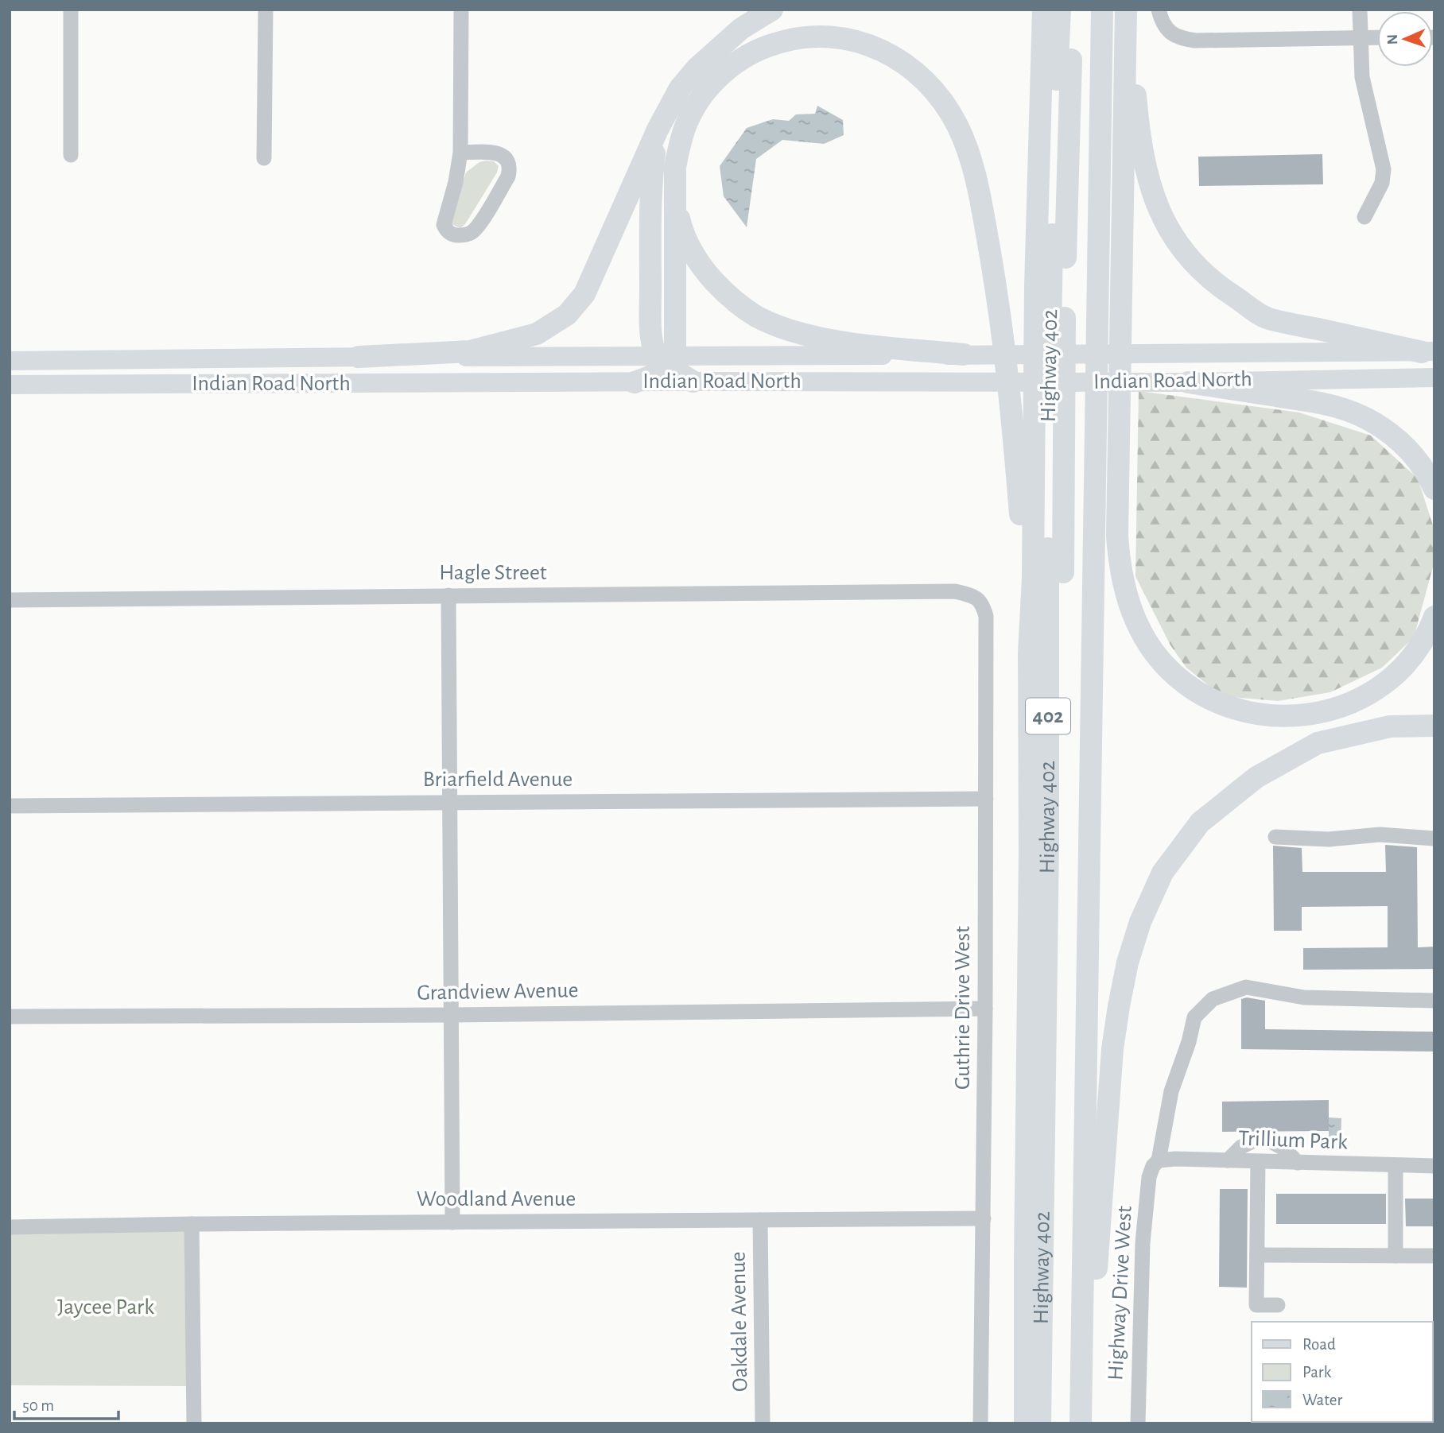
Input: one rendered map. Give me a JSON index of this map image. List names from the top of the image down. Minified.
{"streets":{"highway":["Highway 402","402"],"main road":["Indian Road North"],"street":["Hagle Street","Briarfield Avenue","Grandview Avenue","Guthrie Drive West","Trillium Park","Woodland Avenue","Highway Drive West","Oakdale Avenue"]},"crossings":[["Hagle Street","Guthrie Drive West"],["Briarfield Avenue","Guthrie Drive West"],["Grandview Avenue","Guthrie Drive West"],["Guthrie Drive West","Woodland Avenue"],["Trillium Park","Highway Drive West"],["Woodland Avenue","Oakdale Avenue"]],"parks":["Jaycee Park"],"legend":["Road","Park","Water"],"scale_bar":"50 m","north":"left"}
